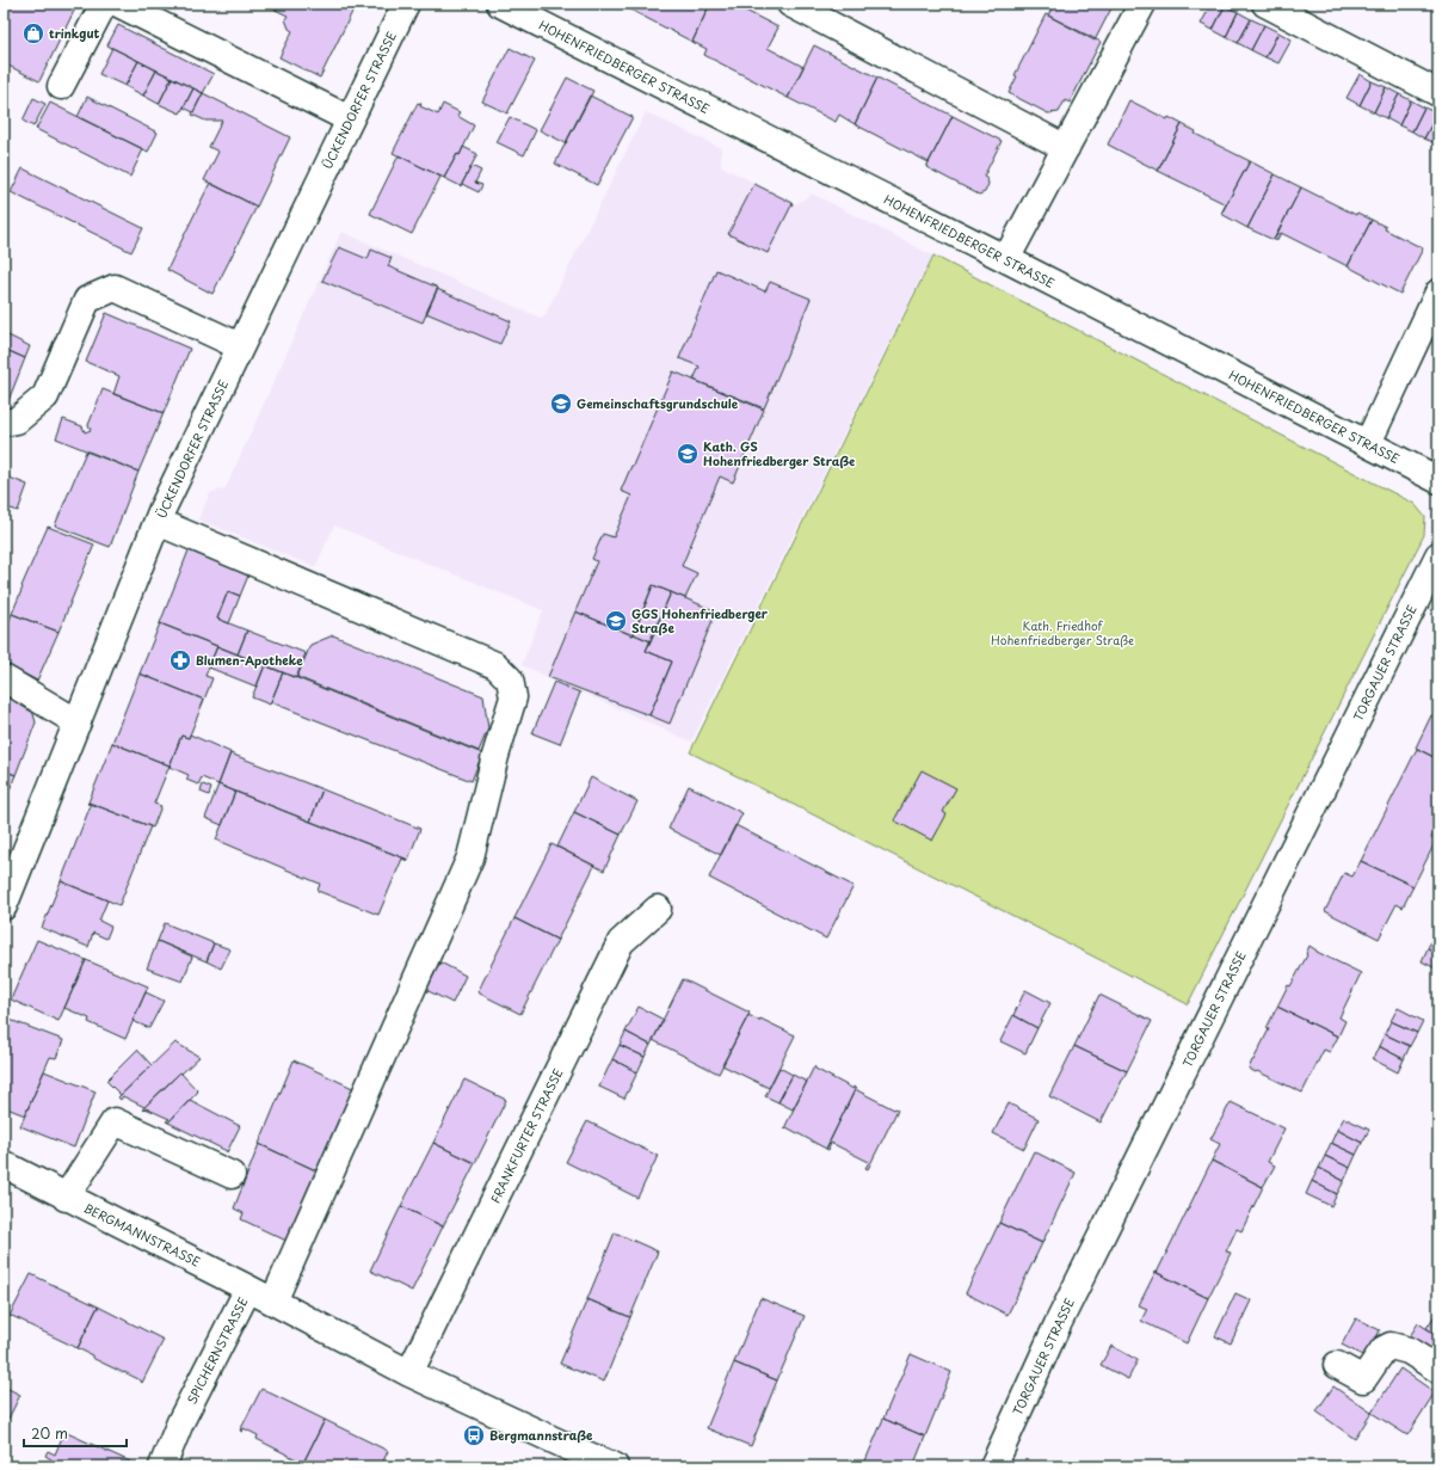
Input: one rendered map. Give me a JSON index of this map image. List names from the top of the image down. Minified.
{"streets":{"street":["HOHENFRIEDBERGER STRASSE","ÜCKENDORFER STRASSE","TORGAUER STRASSE","FRANKFURTER STRASSE","BERGMANNSTRASSE","SPICHERNSTRASSE"]},"crossings":[["FRANKFURTER STRASSE","BERGMANNSTRASSE"],["BERGMANNSTRASSE","SPICHERNSTRASSE"]],"parks":["Kath. Friedhof Hohenfriedberger Straße"],"places":{"shop":["trinkgut"],"school or university":["Gemeinschaftsgrundschule","Kath. GS Hohenfriedberger Straße","GGS Hohenfriedberger Straße"],"pharmacy":["Blumen-Apotheke"],"bus stop":["Bergmannstraße"]},"scale_bar":"20 m"}
